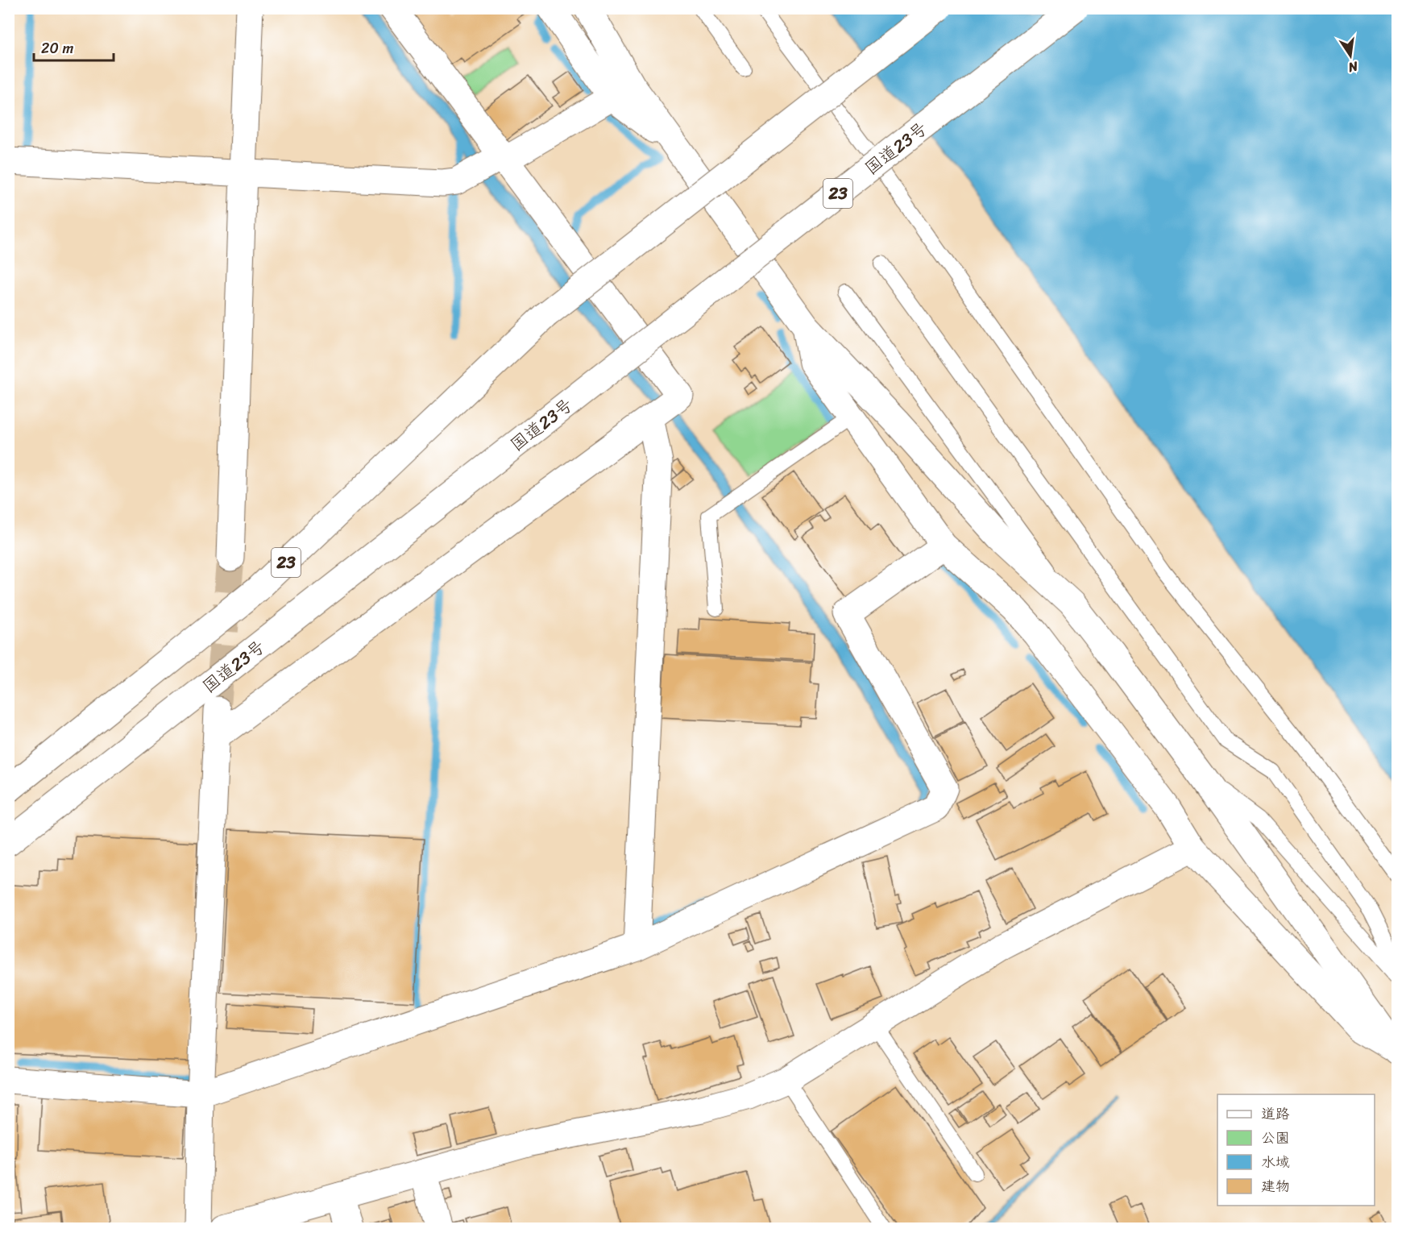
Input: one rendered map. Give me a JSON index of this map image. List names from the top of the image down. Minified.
{"streets":{"main road":["国道23号","23"]},"legend":["道路","公園","水域","建物"],"scale_bar":"20 m","north":"bottom"}
